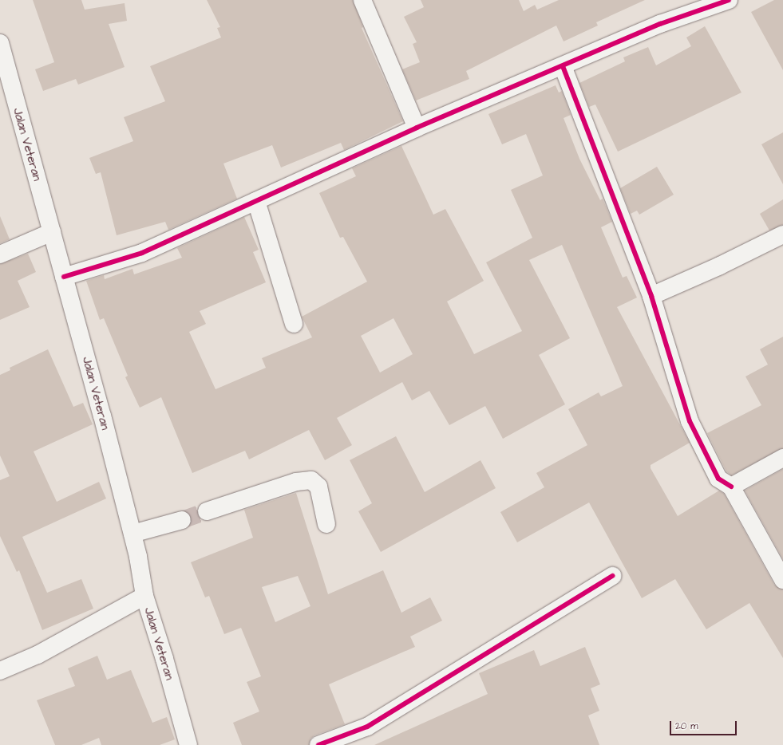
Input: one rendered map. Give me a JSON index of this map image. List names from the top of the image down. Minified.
{"streets":{"main road":["Jalan Veteran"]},"scale_bar":"20 m"}
